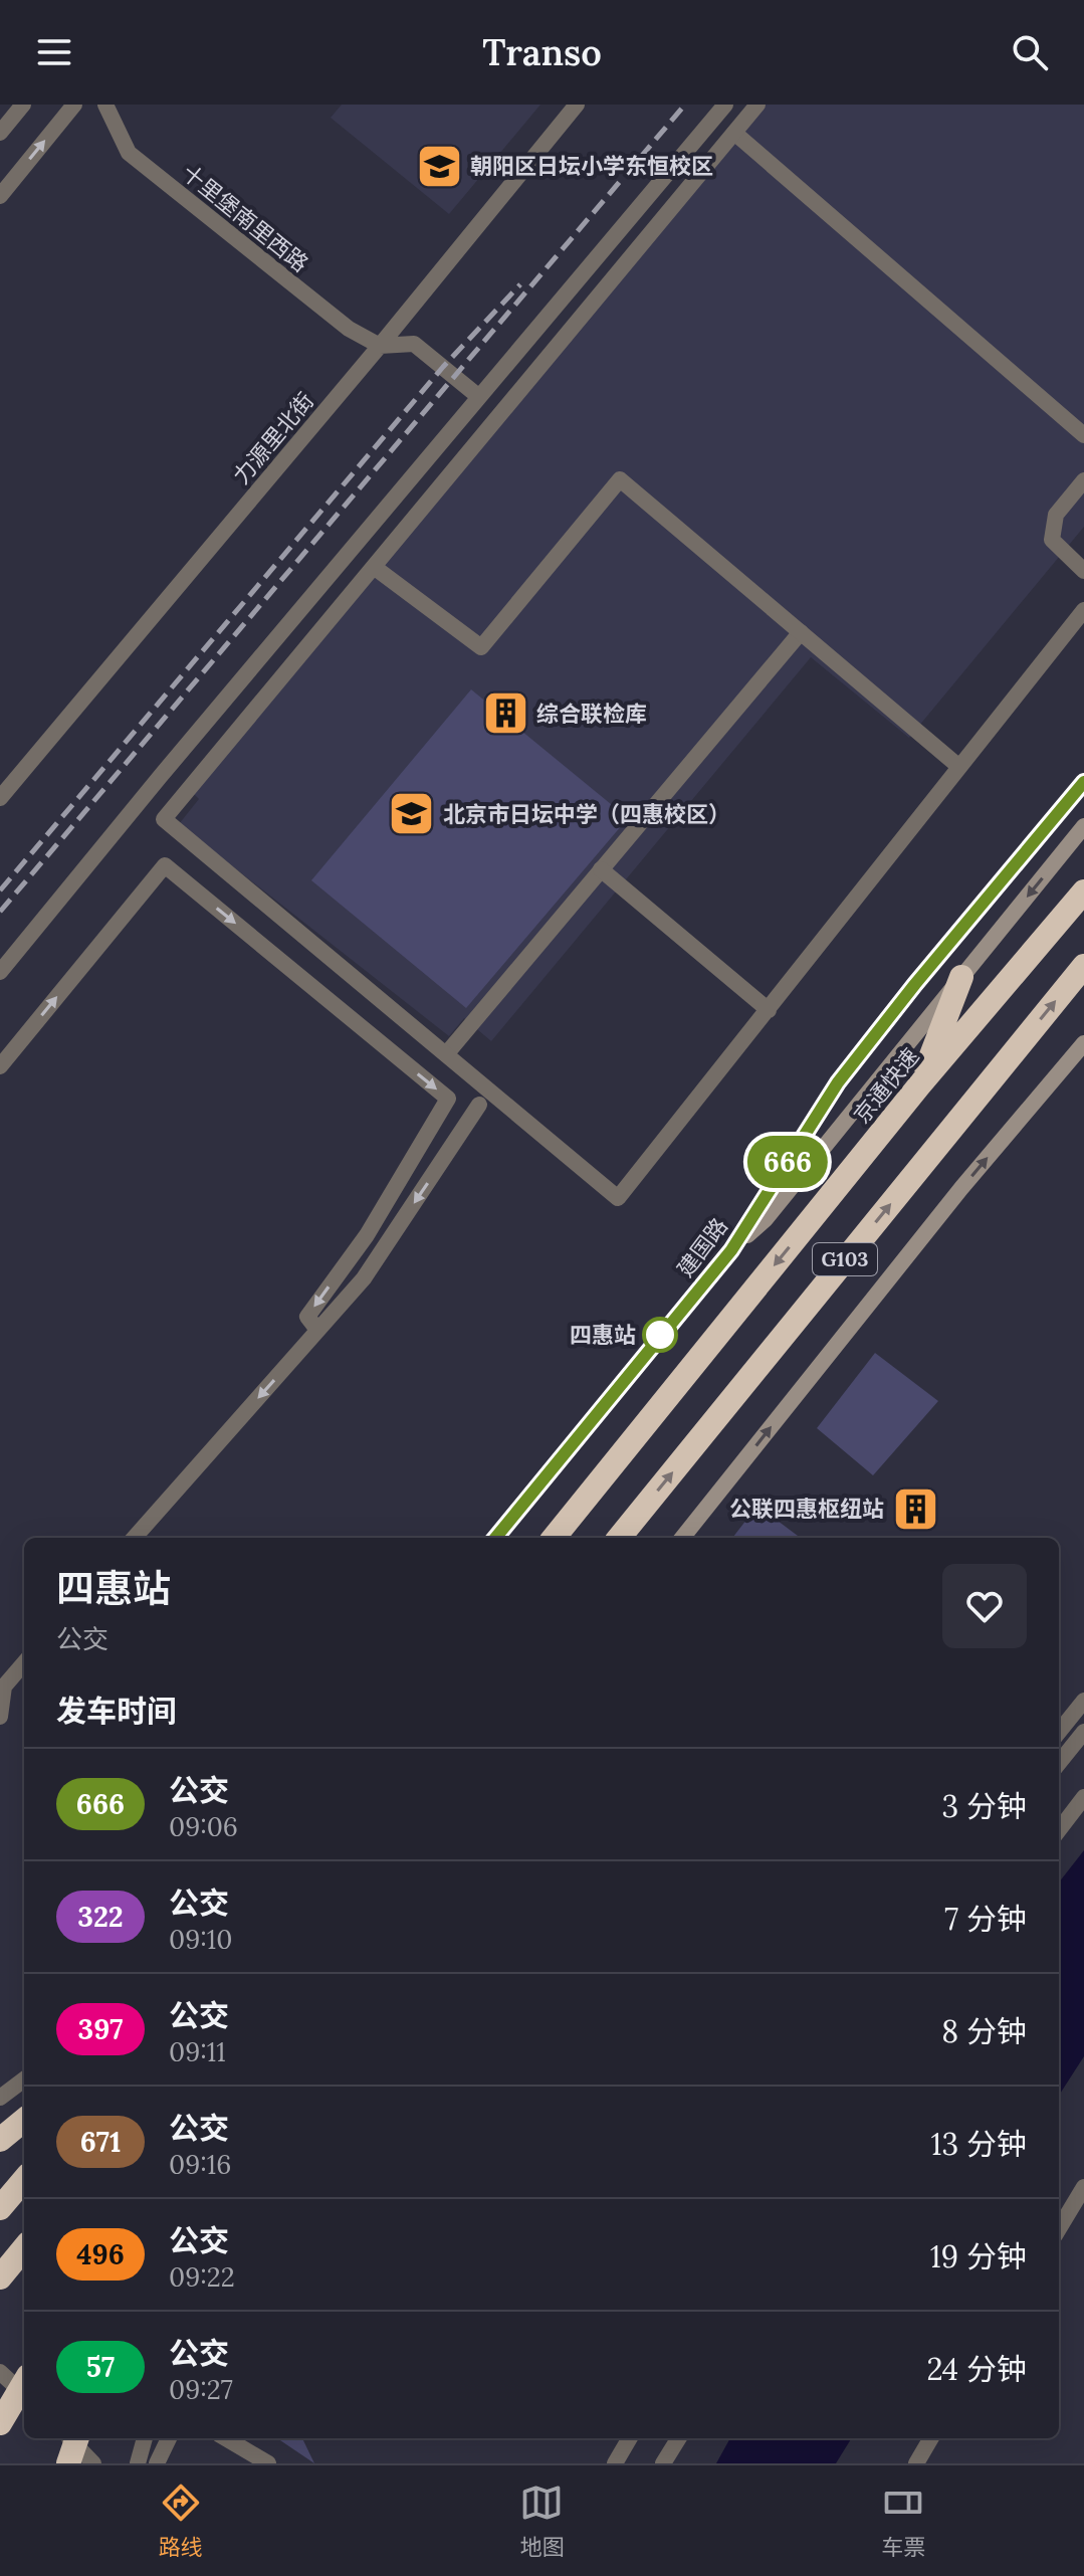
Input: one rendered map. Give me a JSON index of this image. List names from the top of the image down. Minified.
{"streets":{"highway":["京通快速","G103"],"main road":["建国路"],"street":["十里堡南里西路","力源里北街"]},"crossings":[["十里堡南里西路","力源里北街"]],"places":{"school or university":["朝阳区日坛小学东恒校区","北京市日坛中学（四惠校区）"],"building":["综合联检库","公联四惠枢纽站"],"other":["四惠站"]},"lines":["bus line 666"],"page":{"header":"Transo","on_map":"666","heading":[["四惠站","公交"],"发车时间"],"list":[{"mark":"666","name":"公交","note":"09:06","value":"3 分钟"},{"mark":"322","name":"公交","note":"09:10","value":"7 分钟"},{"mark":"397","name":"公交","note":"09:11","value":"8 分钟"},{"mark":"671","name":"公交","note":"09:16","value":"13 分钟"},{"mark":"496","name":"公交","note":"09:22","value":"19 分钟"},{"mark":"57","name":"公交","note":"09:27","value":"24 分钟"}],"tabs":["路线","地图","车票"]}}
